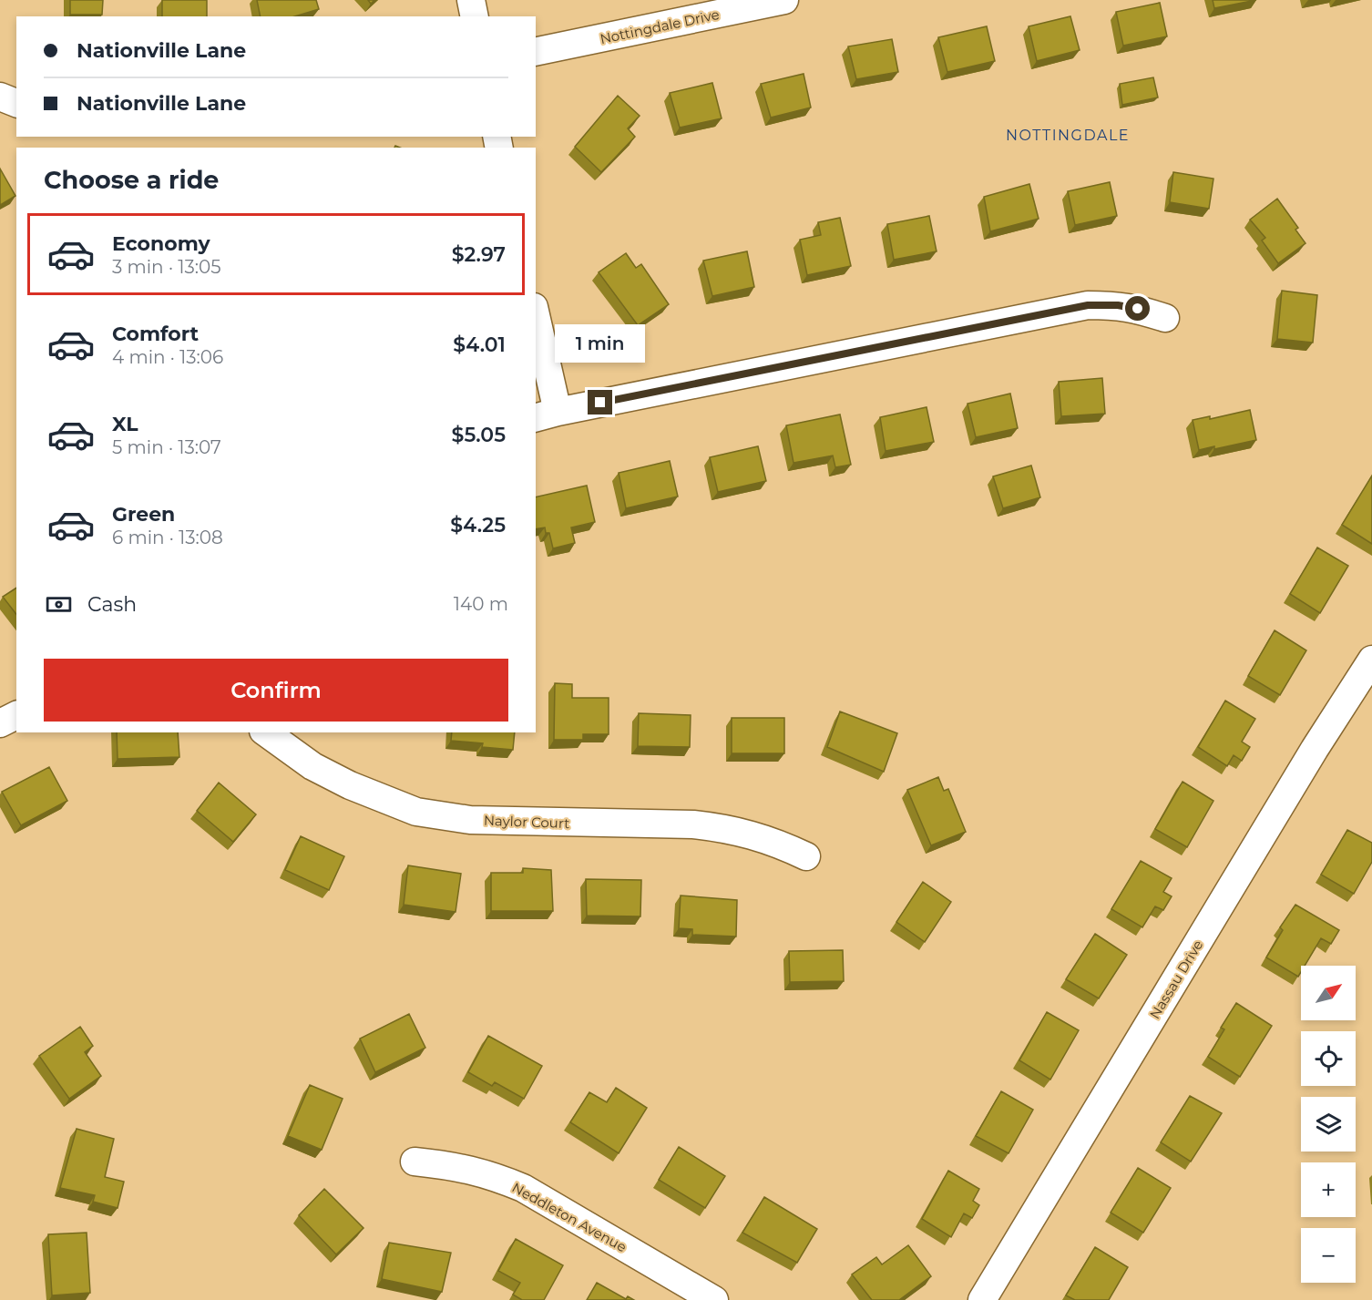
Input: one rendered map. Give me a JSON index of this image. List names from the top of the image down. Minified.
{"streets":{"street":["Nottingdale Drive","Naylor Court","Nassau Drive","Neddleton Avenue"]},"districts":["NOTTINGDALE"],"north":"top right","page":{"banner":["Nationville Lane","Nationville Lane"],"heading":"Choose a ride","list":[{"name":"Economy","note":"3 min · 13:05","value":"$2.97"},{"name":"Comfort","note":"4 min · 13:06","value":"$4.01"},{"name":"XL","note":"5 min · 13:07","value":"$5.05"},{"name":"Green","note":"6 min · 13:08","value":"$4.25"}],"bubble":"1 min","pay":["Cash","140 m"],"buttons":"Confirm","map_buttons":["+","−"]}}
